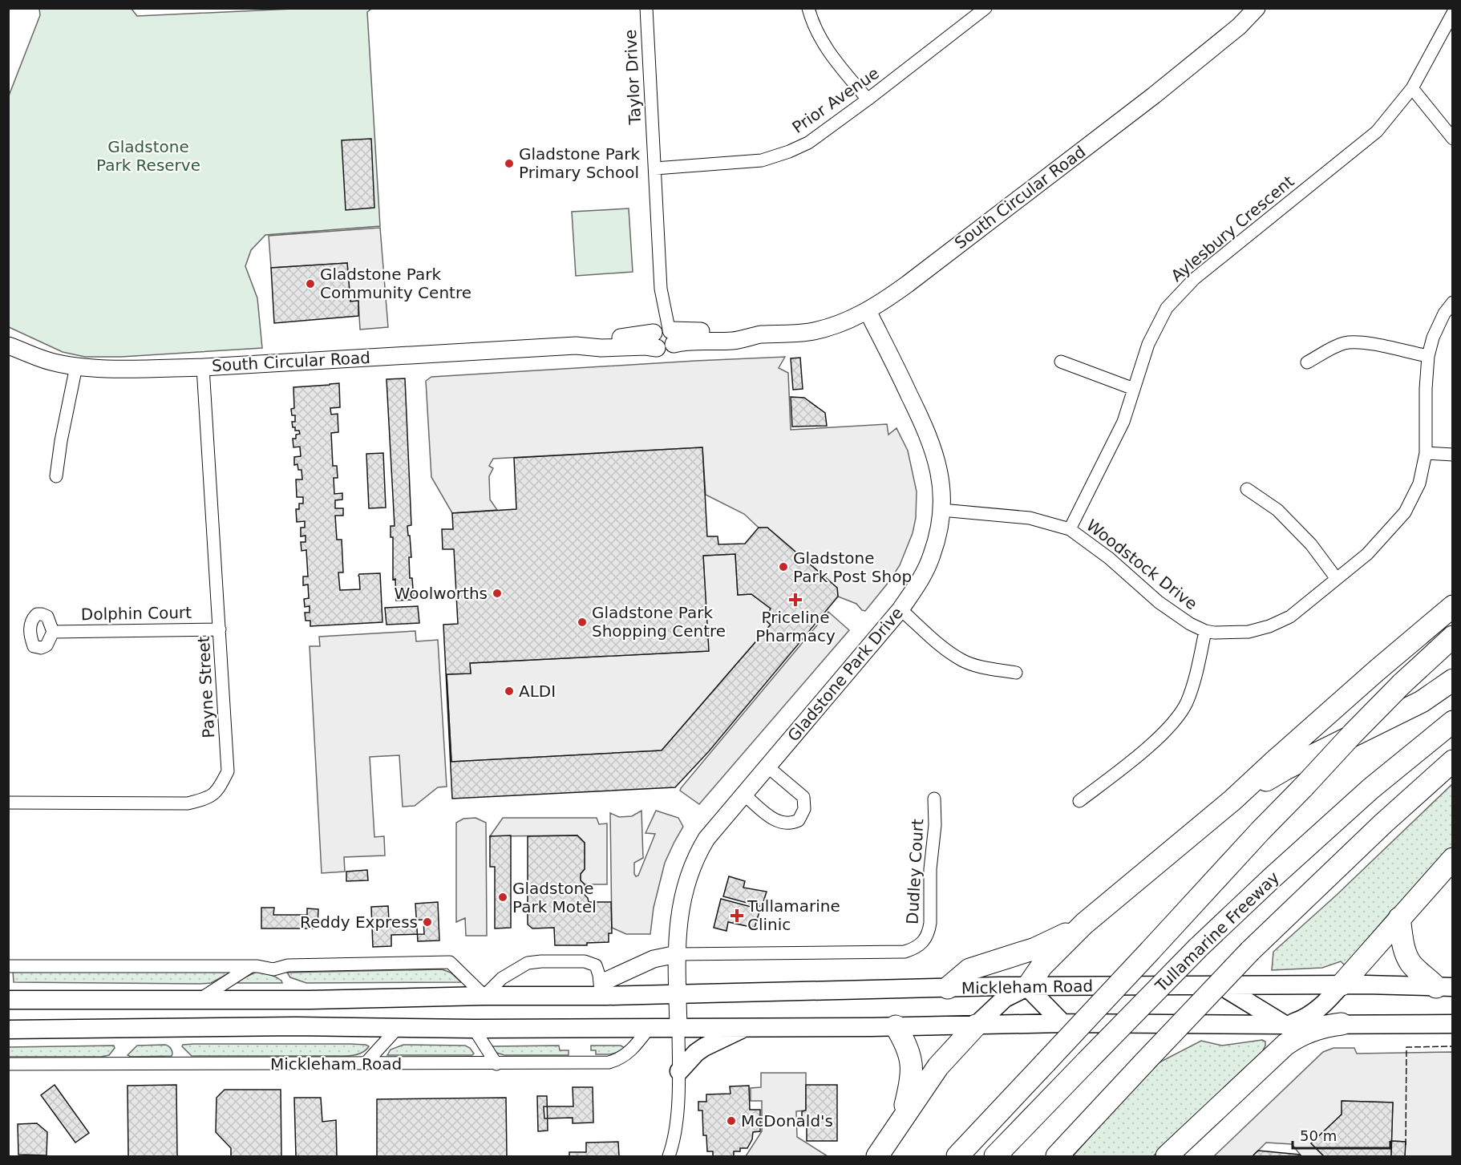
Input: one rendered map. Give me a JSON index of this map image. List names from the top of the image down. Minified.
{"streets":{"highway":["Tullamarine Freeway"],"main road":["Mickleham Road"],"street":["Taylor Drive","Prior Avenue","South Circular Road","Aylesbury Crescent","Woodstock Drive","Dolphin Court","Gladstone Park Drive","Payne Street","Dudley Court"]},"crossings":[["Taylor Drive","Prior Avenue"],["Taylor Drive","South Circular Road"],["South Circular Road","Gladstone Park Drive"],["South Circular Road","Payne Street"],["Aylesbury Crescent","Woodstock Drive"],["Woodstock Drive","Gladstone Park Drive"],["Dolphin Court","Payne Street"],["Gladstone Park Drive","Dudley Court"],["Gladstone Park Drive","Mickleham Road"]],"parks":["Gladstone Park Reserve"],"places":{"other":["Gladstone Park Primary School","Gladstone Park Community Centre","Gladstone Park Post Shop","Woolworths","Gladstone Park Shopping Centre","ALDI","Gladstone Park Motel","Reddy Express","McDonald's"],"health":["Priceline Pharmacy","Tullamarine Clinic"]},"scale_bar":"50 m"}
